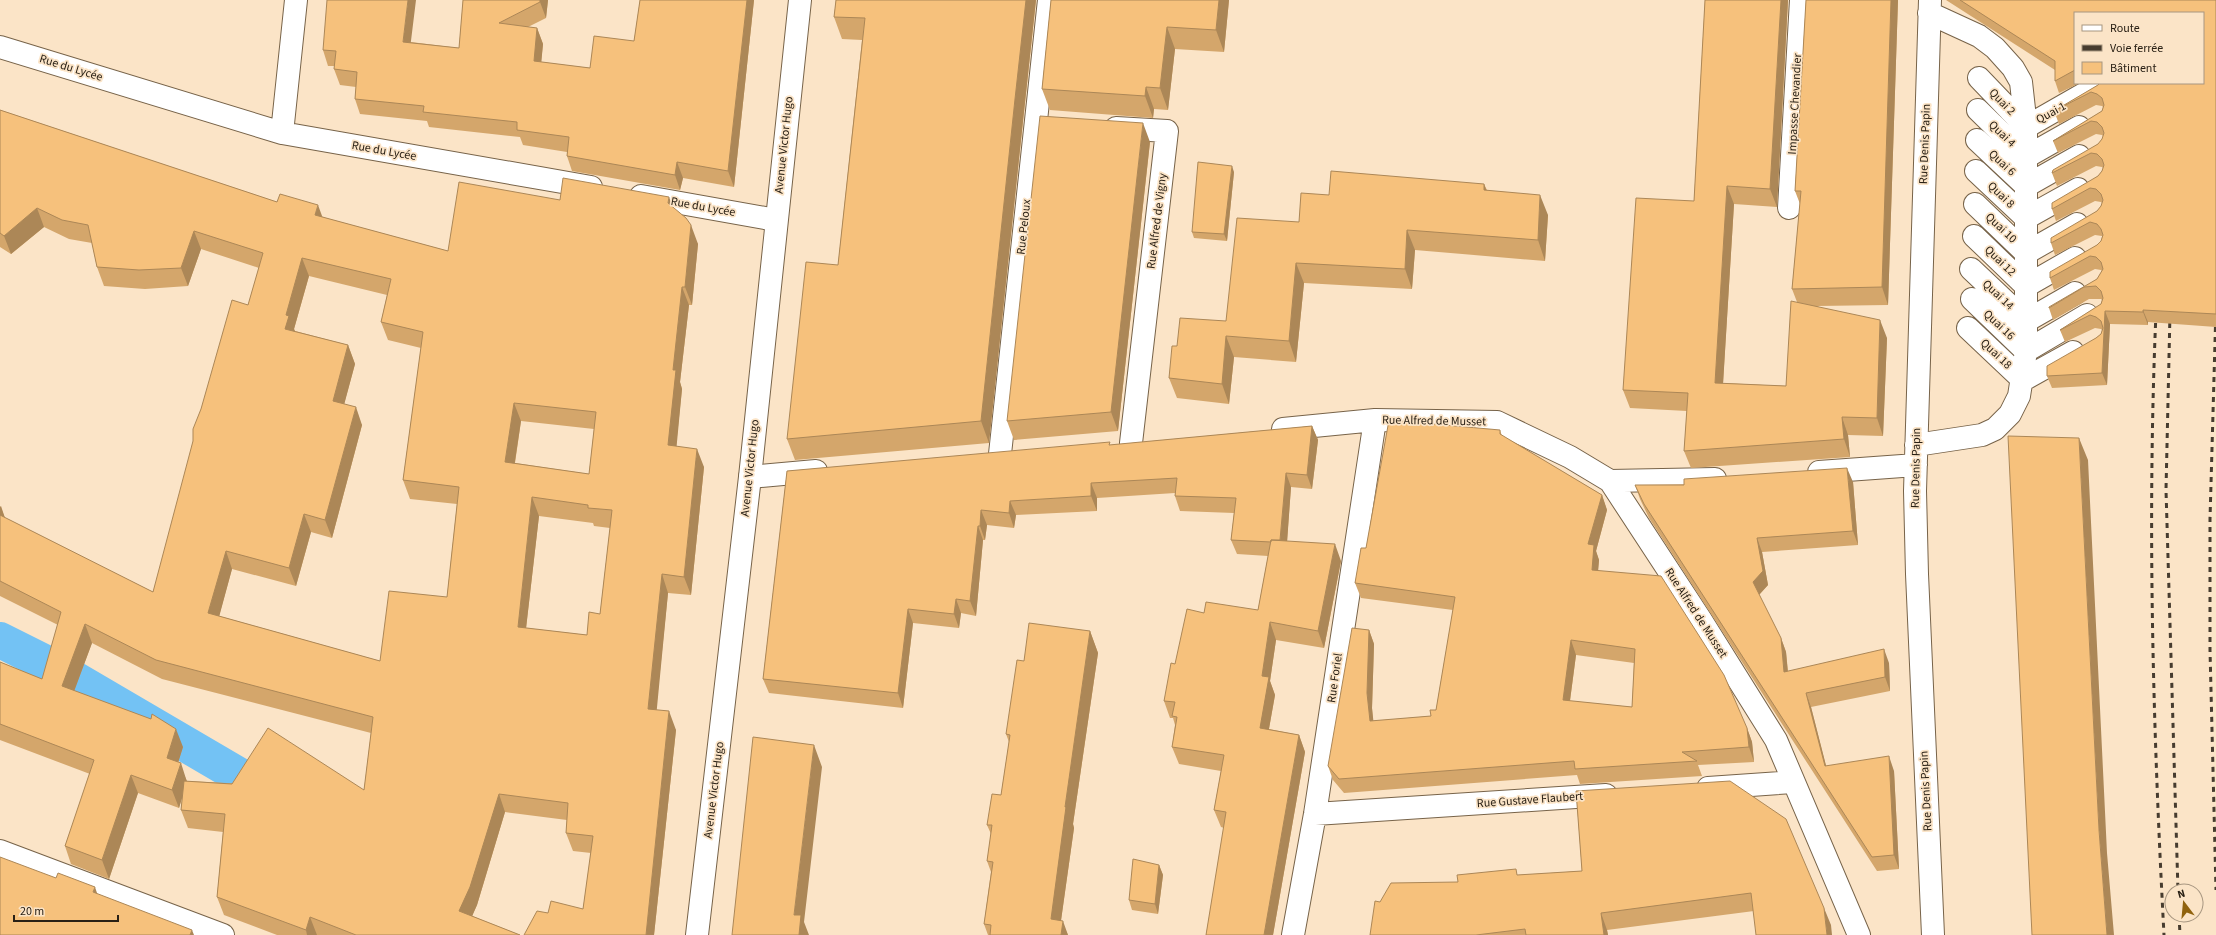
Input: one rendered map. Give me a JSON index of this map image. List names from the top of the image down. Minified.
{"streets":{"street":["Rue du Lycée","Quai 2","Impasse Chevandier","Quai 1","Quai 4","Rue Denis Papin","Avenue Victor Hugo","Quai 6","Quai 8","Rue Alfred de Vigny","Rue Peloux","Quai 10","Quai 12","Quai 14","Quai 16","Quai 18","Rue Alfred de Musset","Rue Foriel","Rue Gustave Flaubert"]},"crossings":[["Rue du Lycée","Avenue Victor Hugo"],["Quai 2","Quai 1"],["Rue Alfred de Musset","Rue Foriel"],["Rue Foriel","Rue Gustave Flaubert"]],"legend":["Route","Voie ferrée","Bâtiment"],"scale_bar":"20 m","north":"top"}
